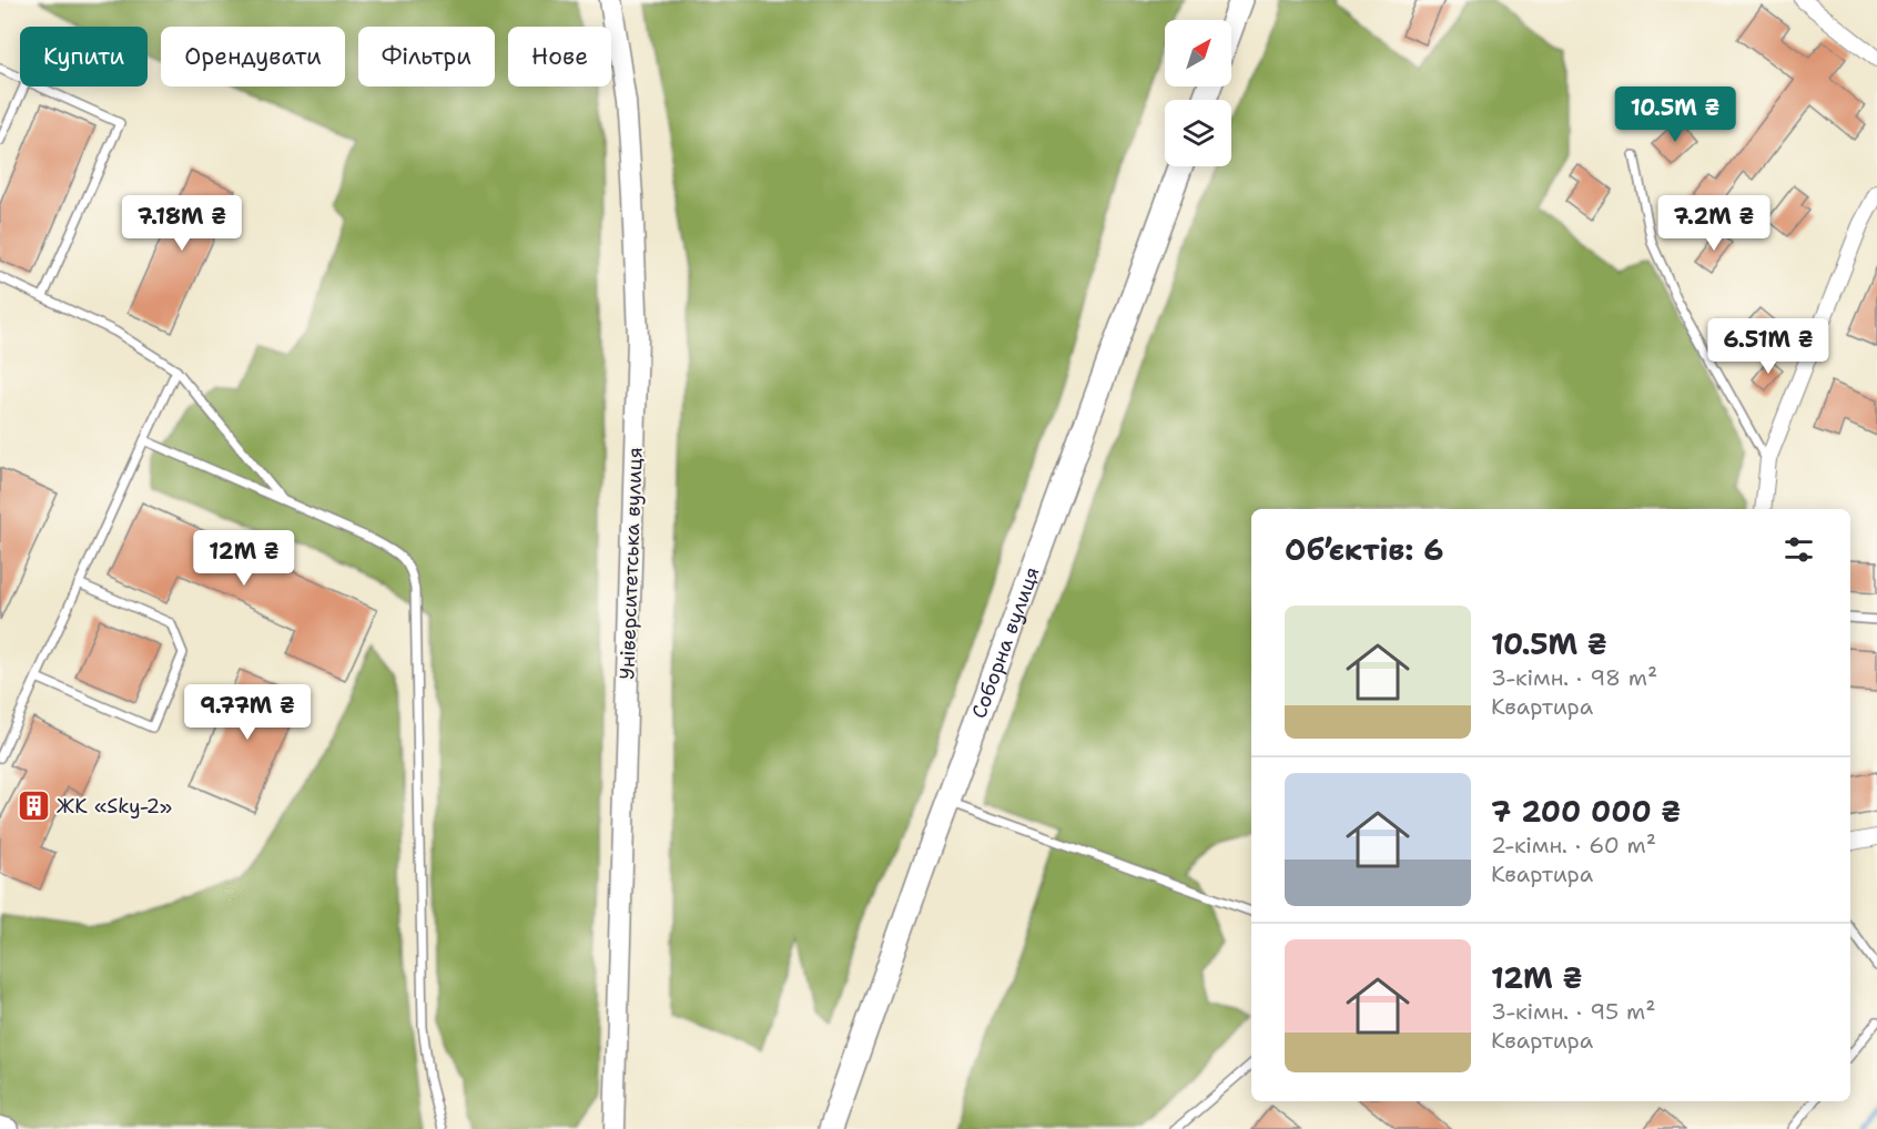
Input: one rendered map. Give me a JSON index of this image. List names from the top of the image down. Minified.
{"streets":{"main road":["Університетська вулиця","Соборна вулиця"]},"places":{"building":["ЖК «Sky-2»"]},"north":"top right","page":{"chip":["Купити","Орендувати","Фільтри","Нове"],"price":["10.5M ₴","7.18M ₴","7.2M ₴","6.51M ₴","12M ₴","9.77M ₴"],"heading":"Об’єктів: 6","list":[{"name":"10.5M ₴","note":"3-кімн. · 98 m² · Квартира"},{"name":"7 200 000 ₴","note":"2-кімн. · 60 m² · Квартира"},{"name":"12M ₴","note":"3-кімн. · 95 m² · Квартира"}]}}
